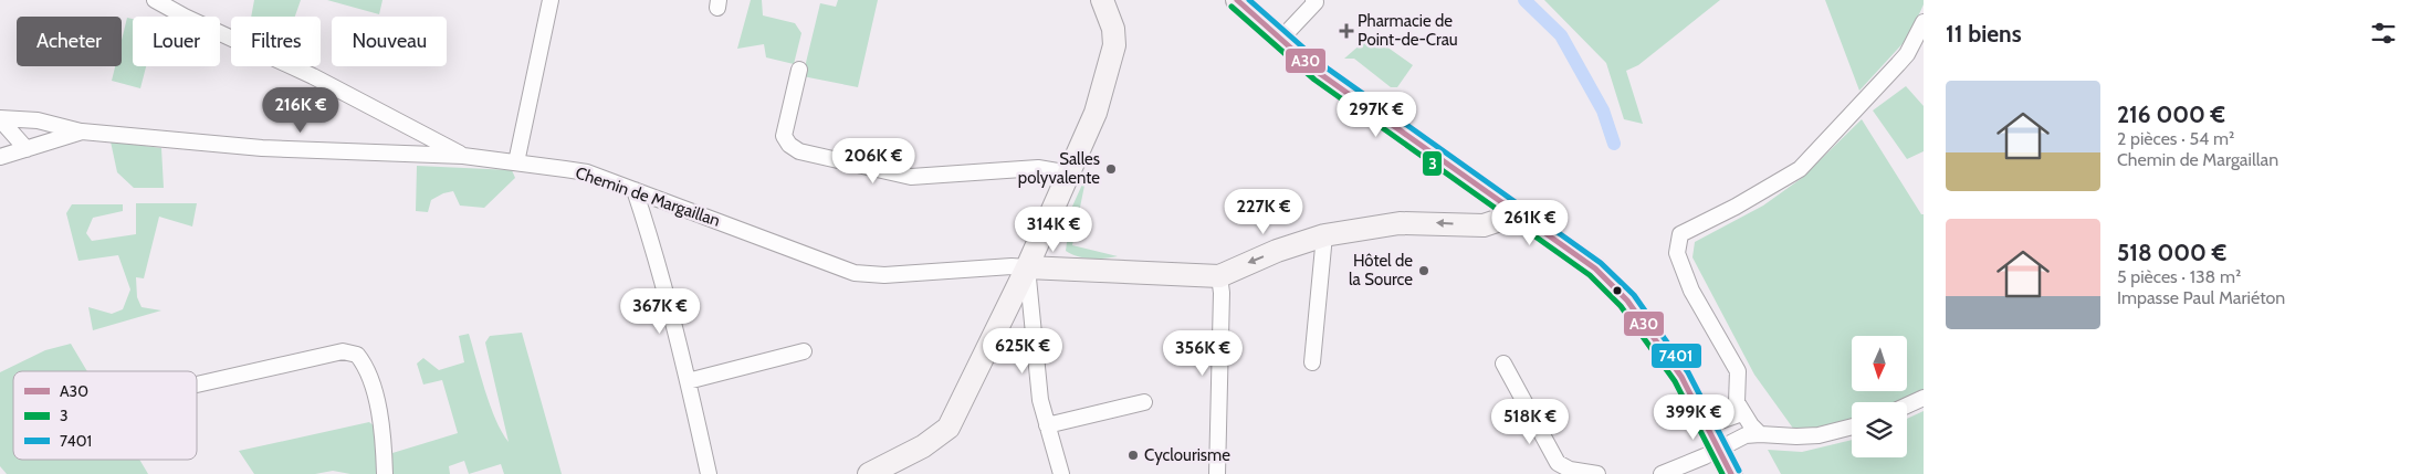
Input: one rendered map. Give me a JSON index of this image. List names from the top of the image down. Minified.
{"streets":{"street":["Chemin de Margaillan"]},"places":{"health":["Pharmacie de Point-de-Crau"],"other":["Salles polyvalente","Hôtel de la Source","Cyclourisme"]},"lines":["transit line A30","transit line 7401","transit line 3"],"legend":["A30","3","7401"],"north":"bottom","page":{"heading":"11 biens","chip":["Acheter","Louer","Filtres","Nouveau"],"list":[{"name":"216 000 €","note":"2 pièces · 54 m² · Chemin de Margaillan"},{"name":"518 000 €","note":"5 pièces · 138 m² · Impasse Paul Mariéton"}],"price":["216K €","297K €","206K €","227K €","261K €","314K €","367K €","625K €","356K €","399K €","518K €"]}}
